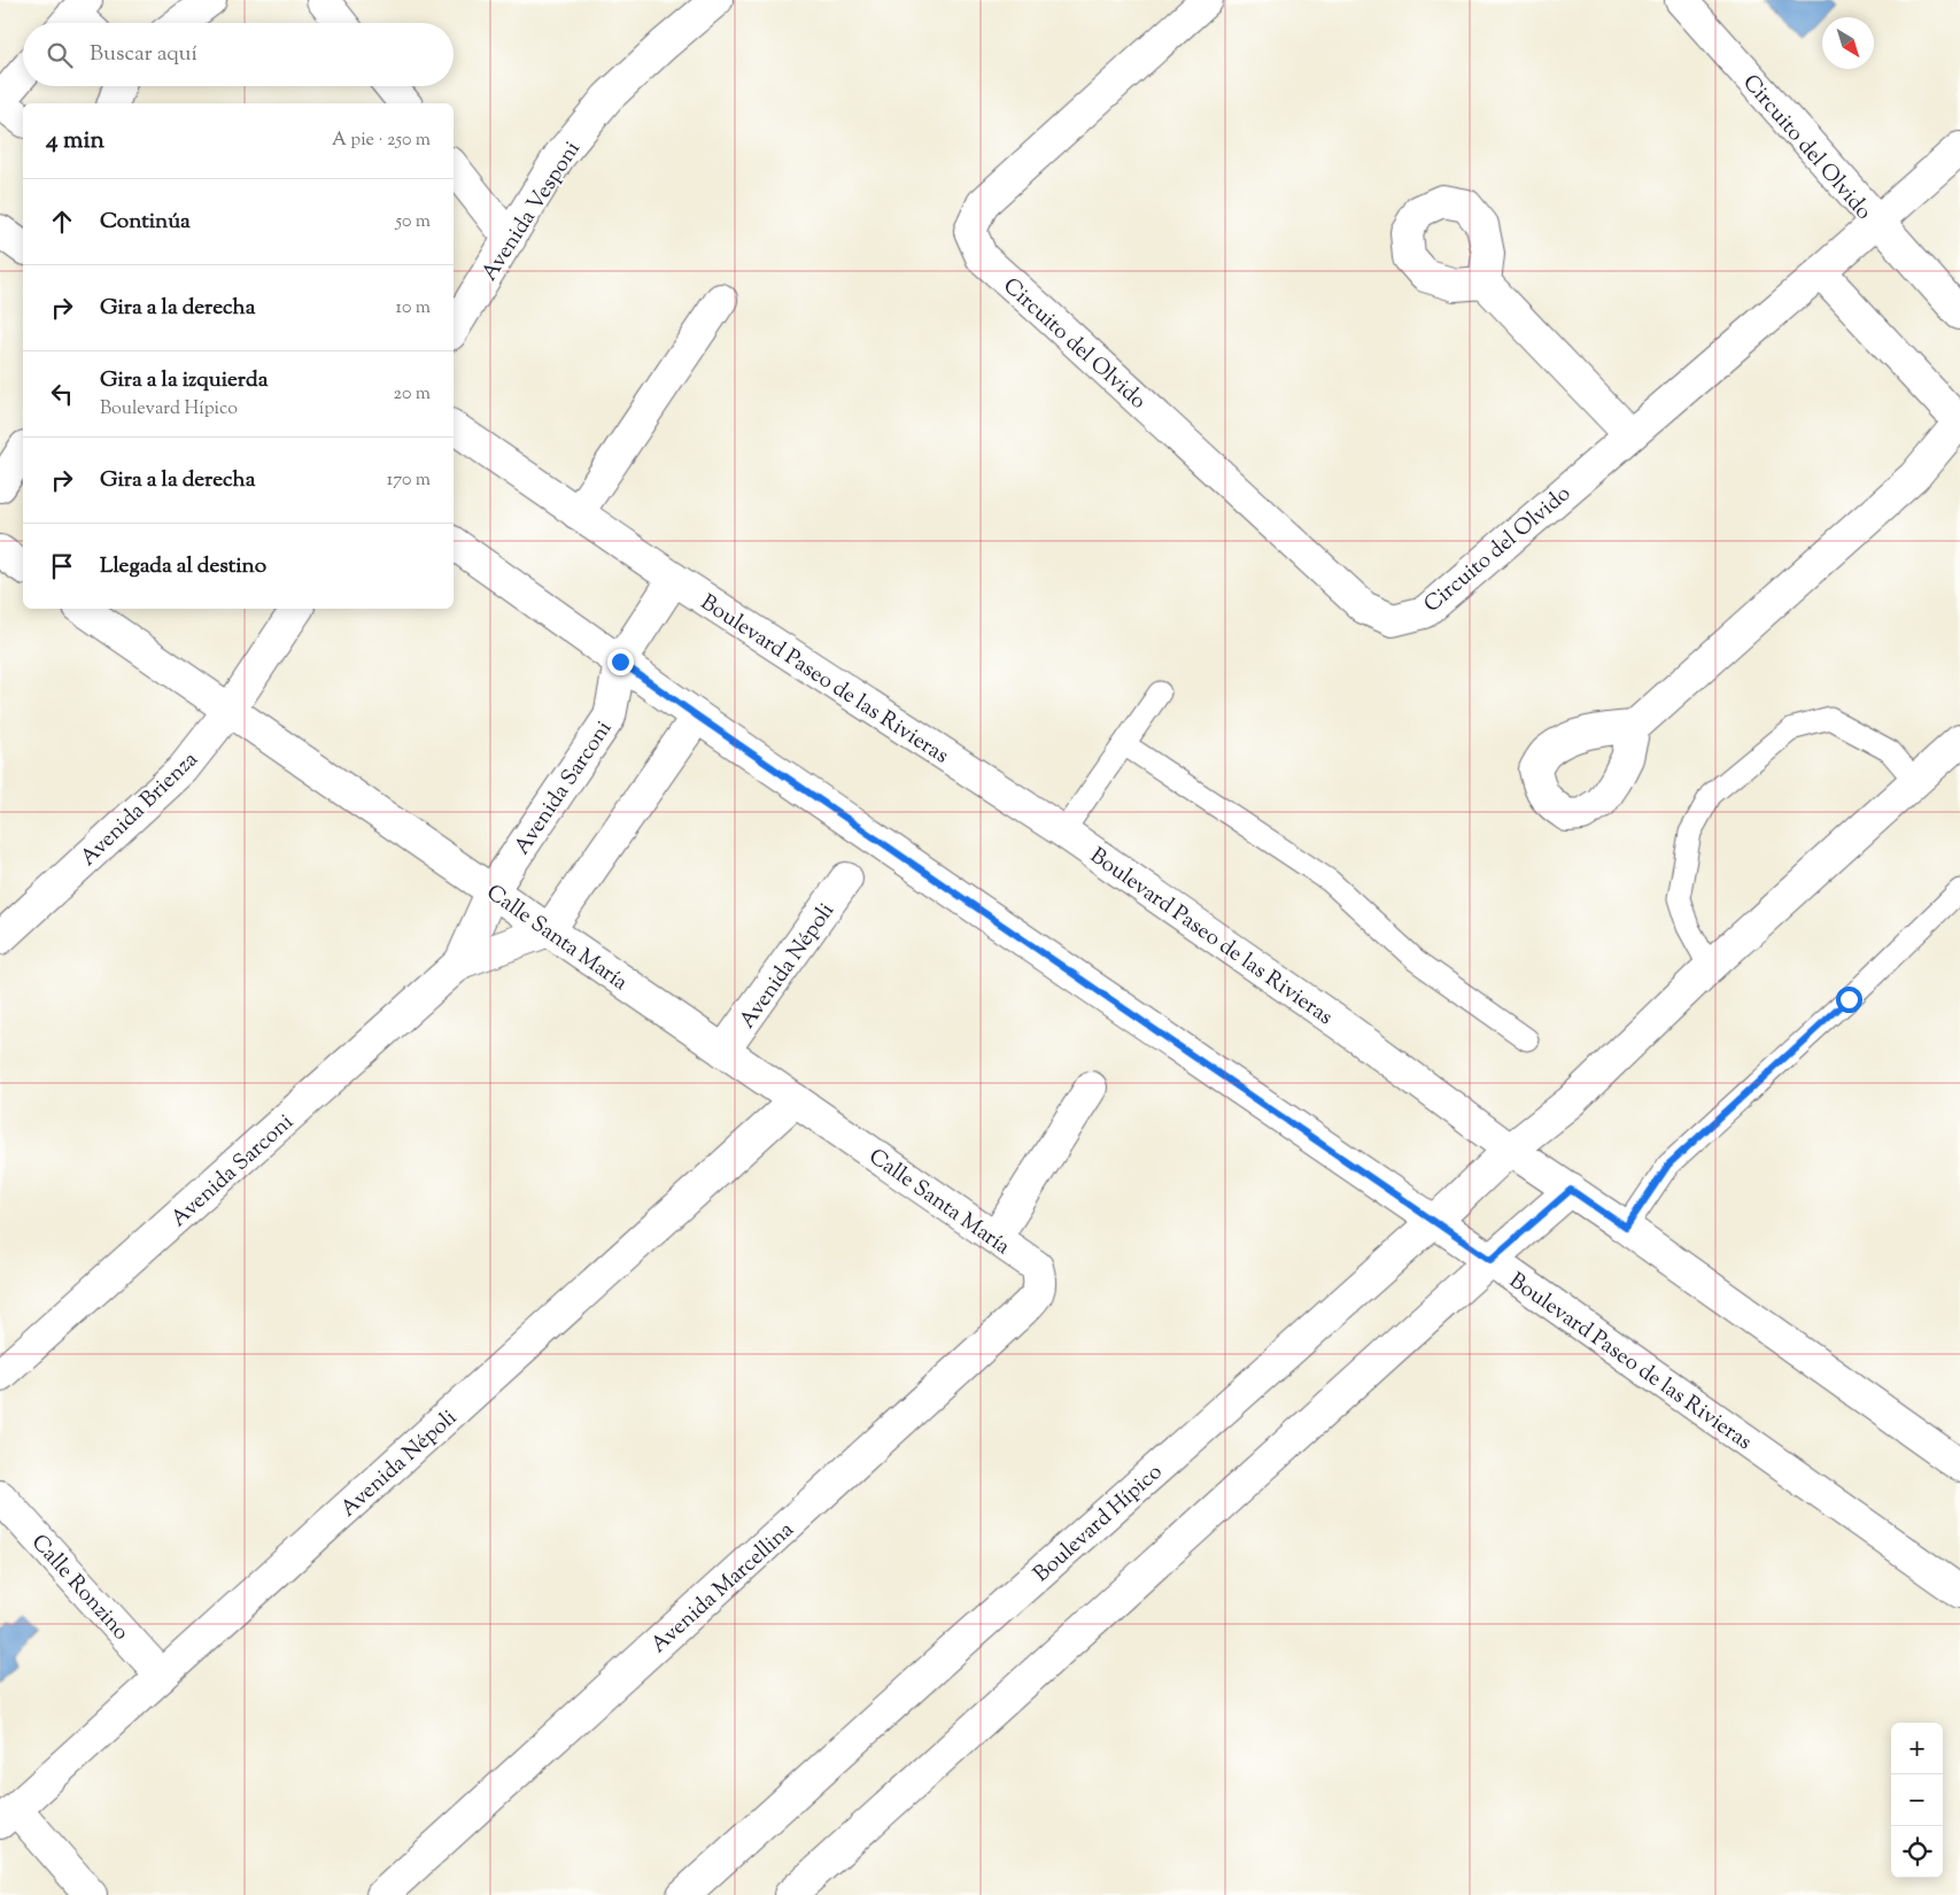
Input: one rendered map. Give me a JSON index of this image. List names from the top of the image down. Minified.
{"streets":{"street":["Circuito del Olvido","Avenida Vesponi","Boulevard Paseo de las Rivieras","Avenida Sarconi","Avenida Brienza","Calle Santa María","Avenida Népoli","Boulevard Hípico","Calle Ronzino","Avenida Marcellina"]},"crossings":[["Boulevard Paseo de las Rivieras","Avenida Sarconi"],["Boulevard Paseo de las Rivieras","Boulevard Hípico"],["Avenida Sarconi","Calle Santa María"],["Avenida Brienza","Calle Santa María"],["Calle Santa María","Avenida Népoli"],["Calle Santa María","Avenida Marcellina"],["Avenida Népoli","Calle Ronzino"]],"north":"bottom right","page":{"search":"Buscar aquí","heading":["4 min","A pie · 250 m"],"list":[["Continúa","50 m"],["Gira a la derecha","10 m"],["Gira a la izquierda","Boulevard Hípico","20 m"],["Gira a la derecha","170 m"],"Llegada al destino"],"map_buttons":["+","−"]}}
